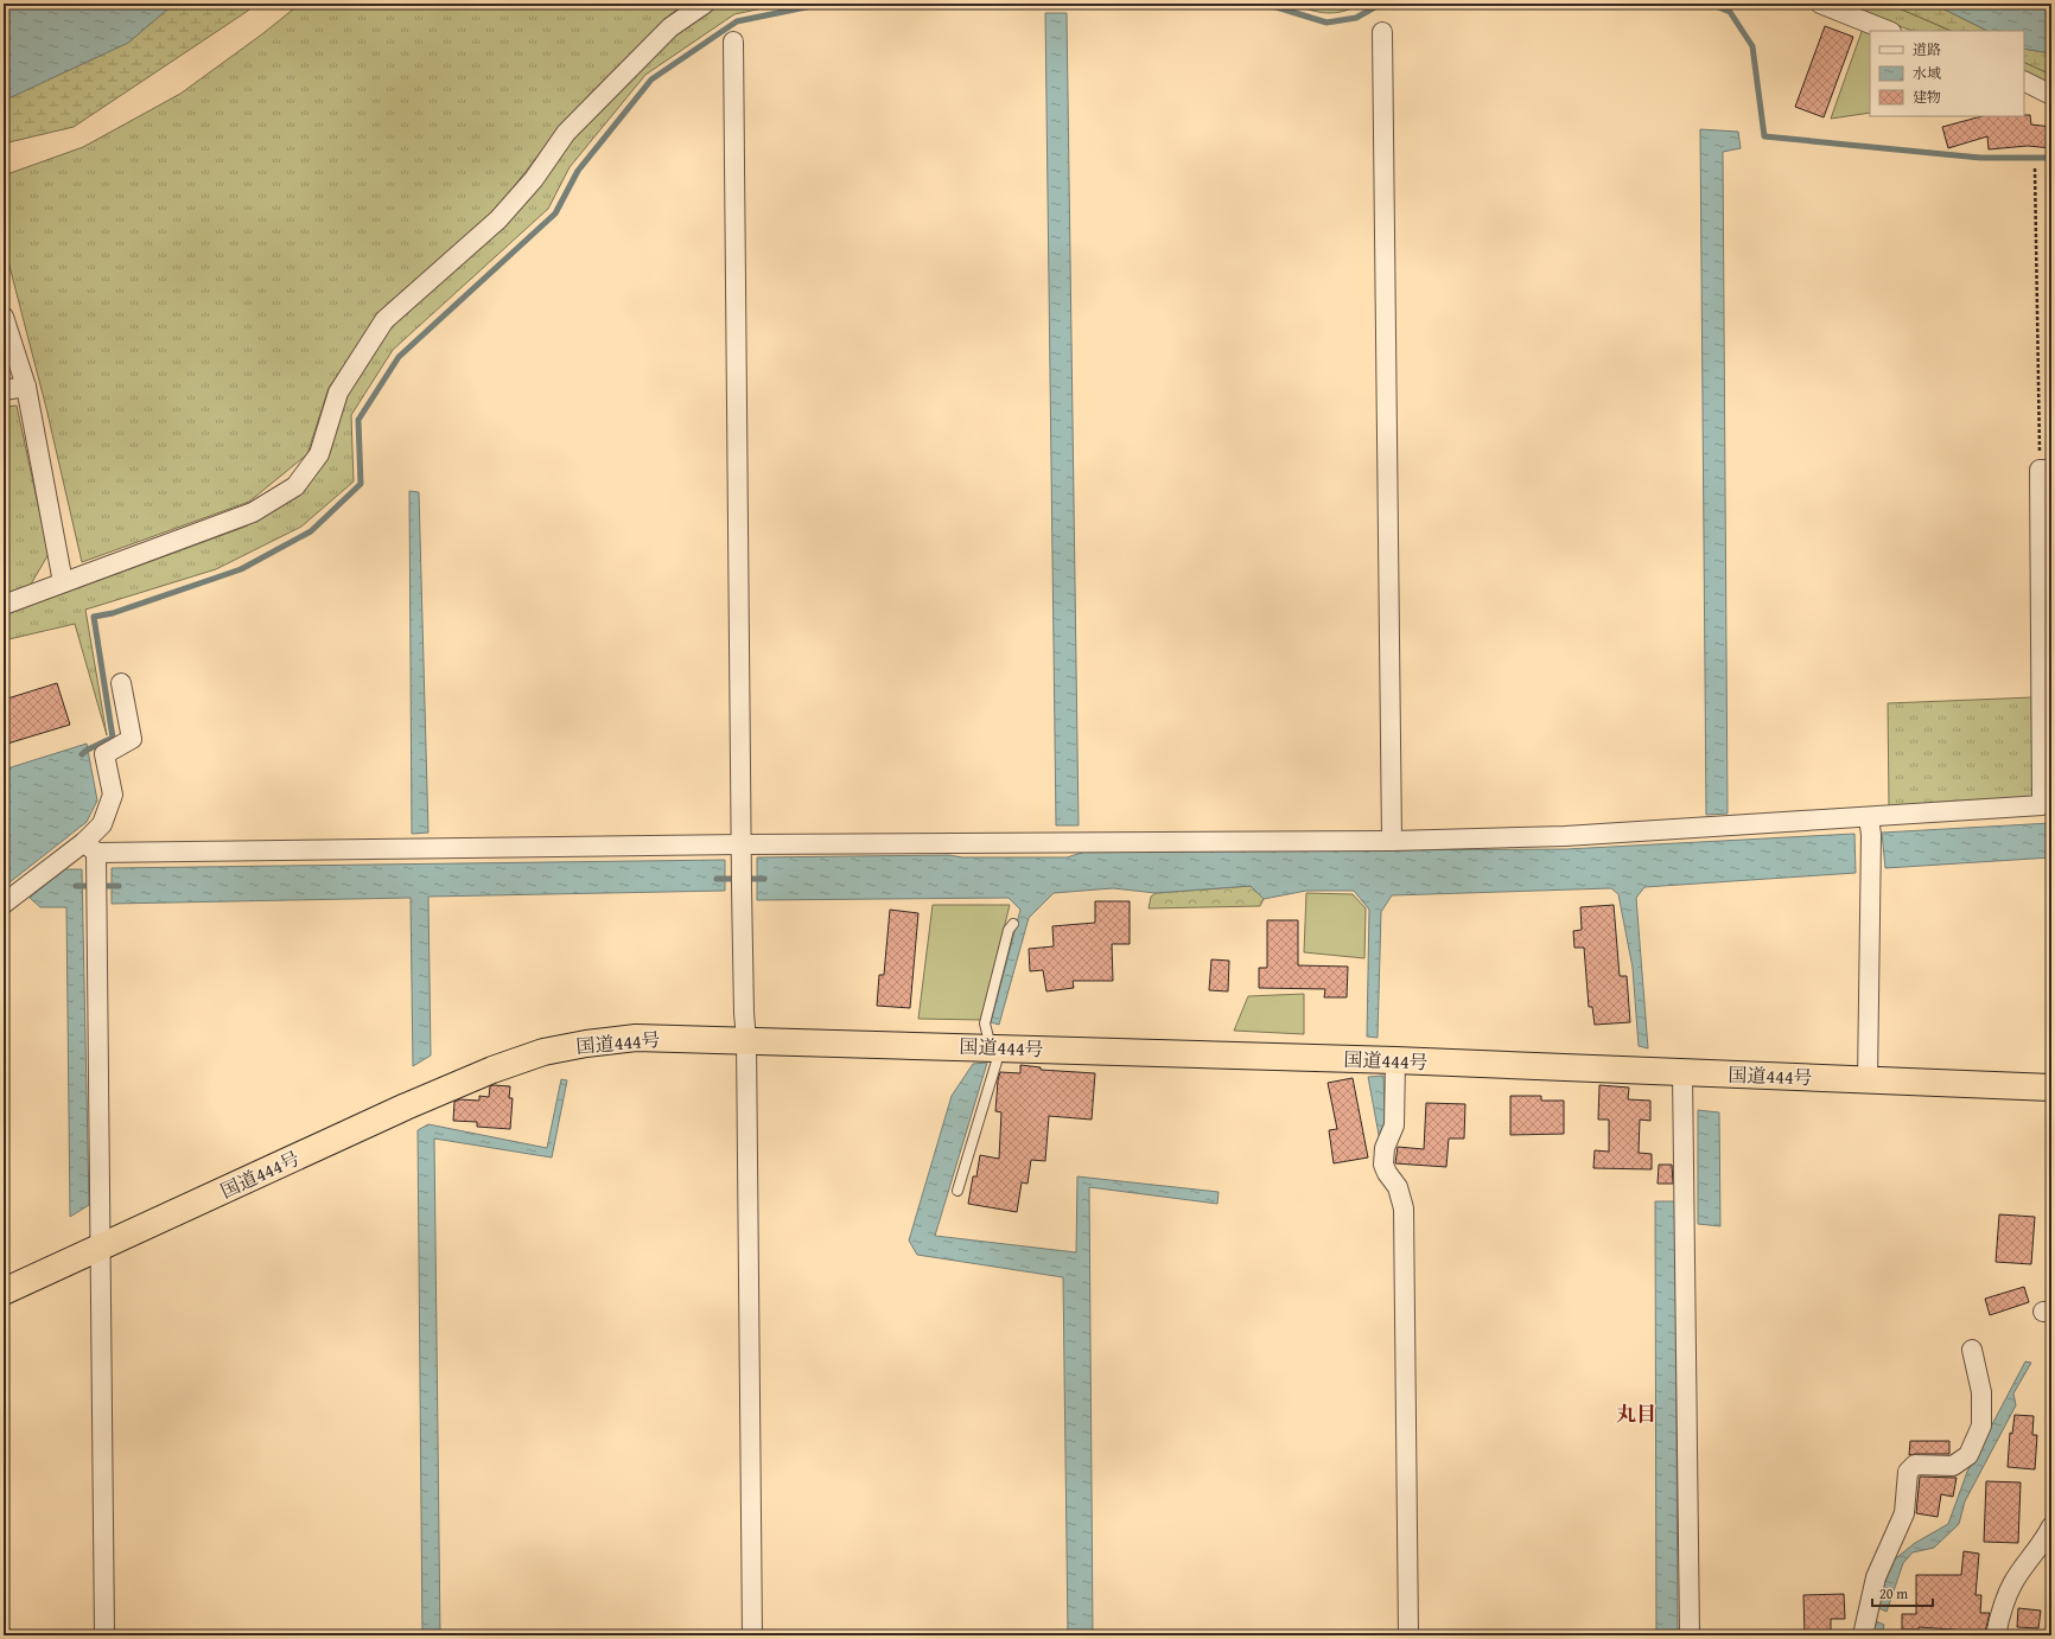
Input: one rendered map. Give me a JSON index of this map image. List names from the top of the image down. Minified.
{"streets":{"highway":["国道444号"]},"districts":["丸目"],"legend":["道路","水域","建物"],"scale_bar":"20 m"}
